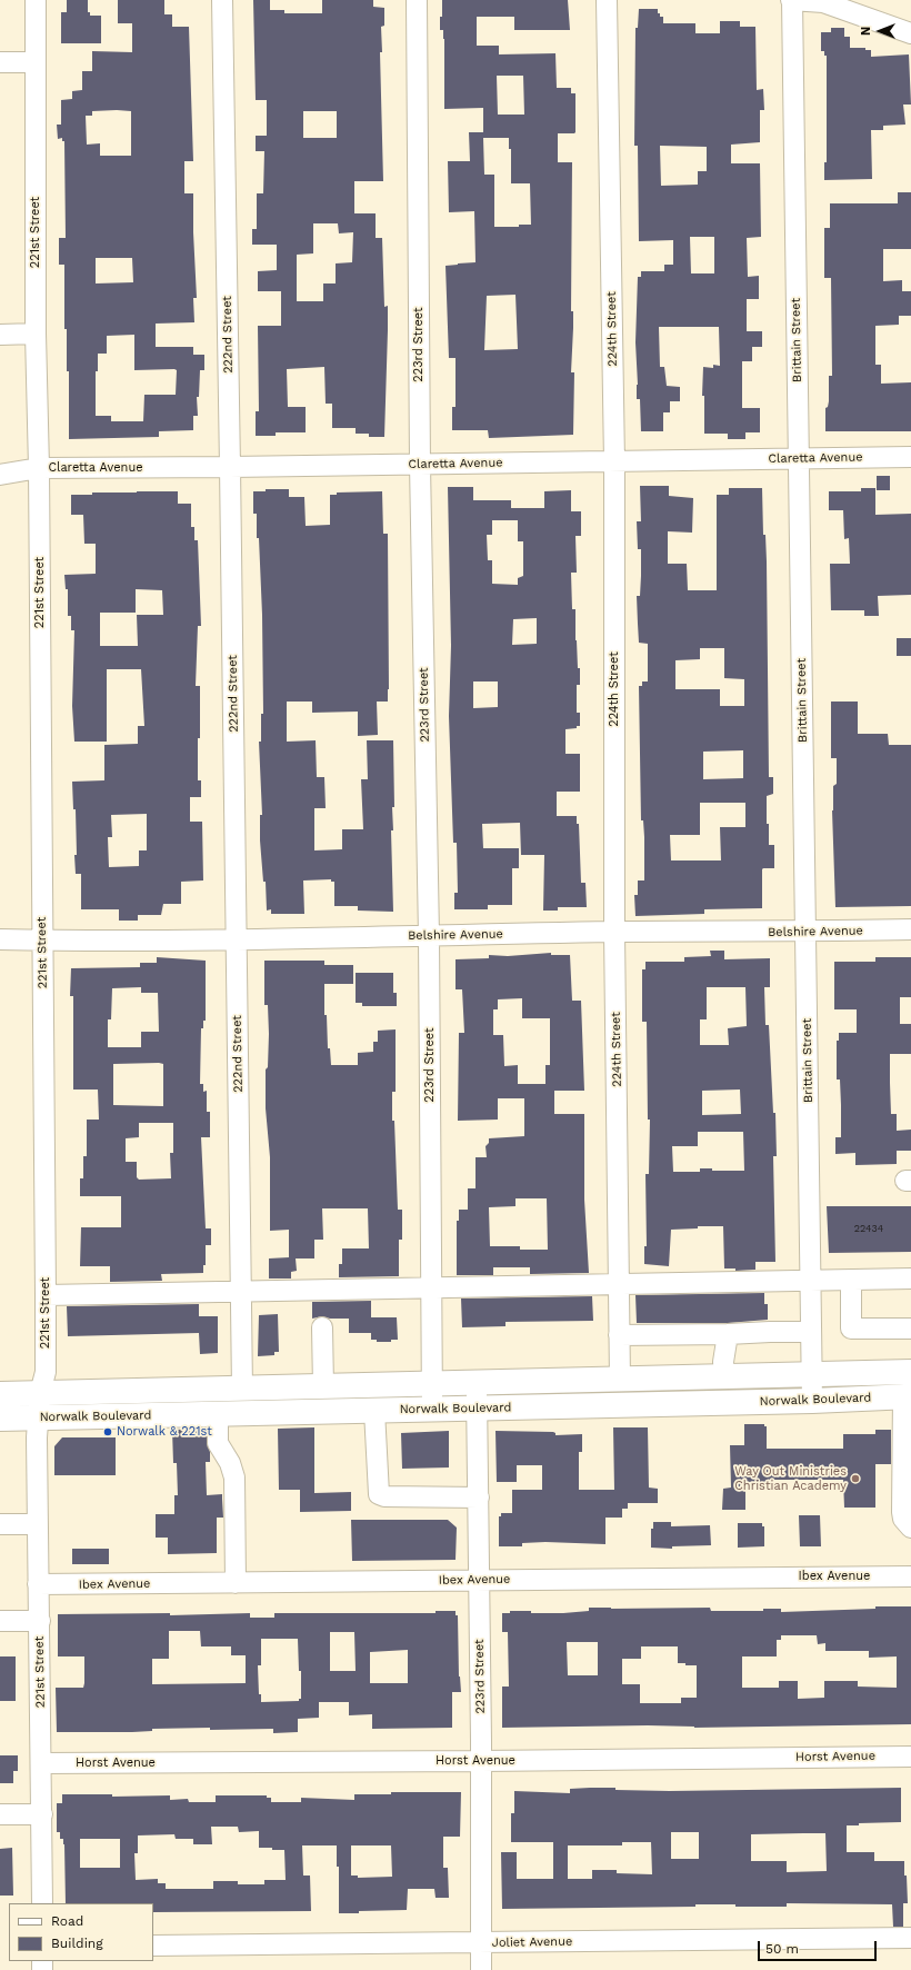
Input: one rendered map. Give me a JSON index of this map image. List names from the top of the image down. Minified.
{"streets":{"main road":["Norwalk Boulevard"],"street":["221st Street","224th Street","222nd Street","Brittain Street","223rd Street","Claretta Avenue","Belshire Avenue","Ibex Avenue","Horst Avenue","Joliet Avenue"]},"crossings":[["221st Street","Claretta Avenue"],["221st Street","Belshire Avenue"],["221st Street","Norwalk Boulevard"],["221st Street","Ibex Avenue"],["221st Street","Horst Avenue"],["224th Street","Claretta Avenue"],["224th Street","Belshire Avenue"],["224th Street","Norwalk Boulevard"],["222nd Street","Claretta Avenue"],["222nd Street","Belshire Avenue"],["222nd Street","Norwalk Boulevard"],["Brittain Street","Claretta Avenue"],["Brittain Street","Belshire Avenue"],["Brittain Street","Norwalk Boulevard"],["223rd Street","Claretta Avenue"],["223rd Street","Belshire Avenue"],["223rd Street","Norwalk Boulevard"],["223rd Street","Ibex Avenue"],["223rd Street","Horst Avenue"],["223rd Street","Joliet Avenue"]],"places":["Norwalk & 221st","Way Out Ministries Christian Academy"],"house_numbers":["22434"],"legend":["Road","Building"],"scale_bar":"50 m","north":"left"}
